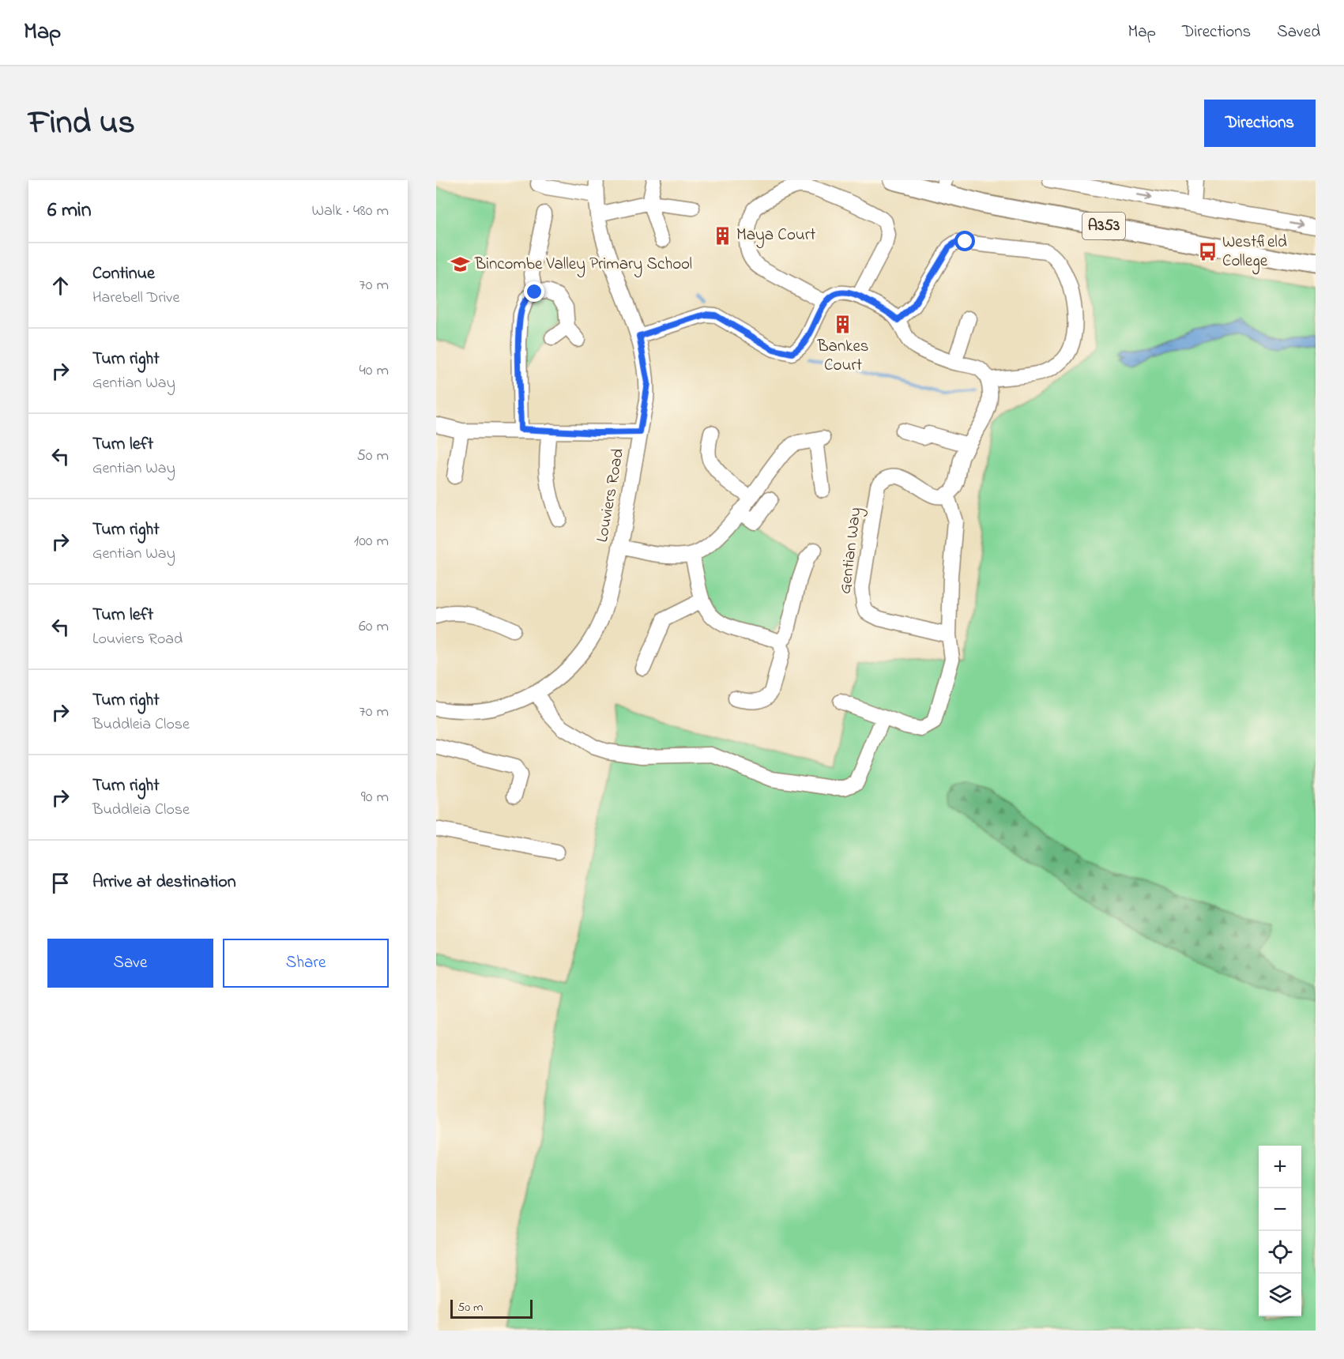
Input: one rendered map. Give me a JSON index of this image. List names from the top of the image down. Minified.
{"streets":{"main road":["A353"],"street":["Louviers Road","Gentian Way"]},"places":{"building":["Maya Court","Bankes Court"],"bus stop":["Westfield College"],"school or university":["Bincombe Valley Primary School"]},"scale_bar":"50 m","page":{"header":"Map","nav":["Map","Directions","Saved"],"title":"Find us","buttons":["Directions",["Save","Share"]],"heading":["6 min","Walk · 480 m"],"list":[["Continue","Harebell Drive","70 m"],["Turn right","Gentian Way","40 m"],["Turn left","Gentian Way","50 m"],["Turn right","Gentian Way","100 m"],["Turn left","Louviers Road","60 m"],["Turn right","Buddleia Close","70 m"],["Turn right","Buddleia Close","90 m"],"Arrive at destination"],"map_buttons":["+","−"],"scale":"50 m"}}
